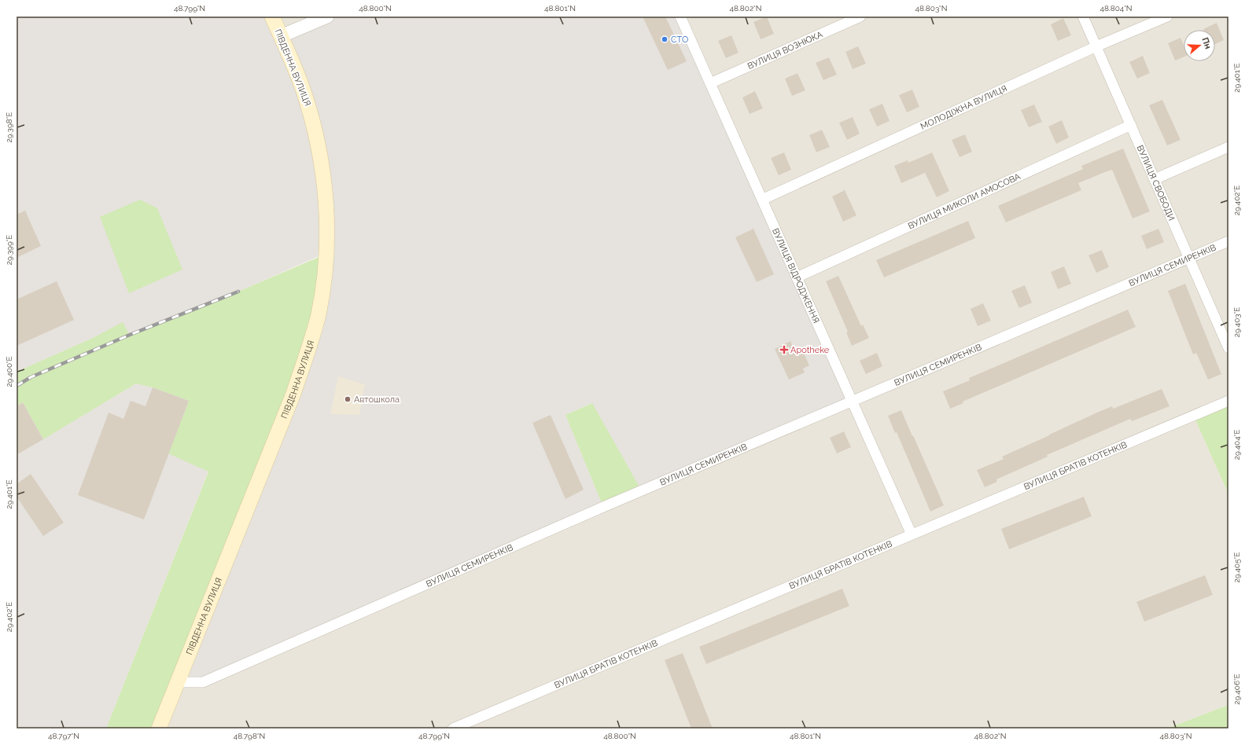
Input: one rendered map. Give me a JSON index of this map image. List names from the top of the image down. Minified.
{"streets":{"main road":["ПІВДЕННА ВУЛИЦЯ"],"street":["ВУЛИЦЯ ВОЗНЮКА","МОЛОДІЖНА ВУЛИЦЯ","ВУЛИЦЯ СВОБОДИ","ВУЛИЦЯ МИКОЛИ АМОСОВА","ВУЛИЦЯ СЕМИРЕНКІВ","ВУЛИЦЯ ВІДРОДЖЕННЯ","ВУЛИЦЯ БРАТІВ КОТЕНКІВ"]},"crossings":[["ВУЛИЦЯ ВОЗНЮКА","ВУЛИЦЯ ВІДРОДЖЕННЯ"],["ПІВДЕННА ВУЛИЦЯ","ВУЛИЦЯ СЕМИРЕНКІВ"],["МОЛОДІЖНА ВУЛИЦЯ","ВУЛИЦЯ СВОБОДИ"],["МОЛОДІЖНА ВУЛИЦЯ","ВУЛИЦЯ ВІДРОДЖЕННЯ"],["ВУЛИЦЯ СВОБОДИ","ВУЛИЦЯ МИКОЛИ АМОСОВА"],["ВУЛИЦЯ СВОБОДИ","ВУЛИЦЯ СЕМИРЕНКІВ"],["ВУЛИЦЯ МИКОЛИ АМОСОВА","ВУЛИЦЯ ВІДРОДЖЕННЯ"],["ВУЛИЦЯ СЕМИРЕНКІВ","ВУЛИЦЯ ВІДРОДЖЕННЯ"],["ВУЛИЦЯ ВІДРОДЖЕННЯ","ВУЛИЦЯ БРАТІВ КОТЕНКІВ"]],"places":{"other":["СТО","Автошкола"],"health":["Apotheke"]},"north":"right","coordinates":["48.799°N","48.800°N","48.801°N","48.802°N","48.803°N","48.804°N","29.401°E","29.398°E","29.402°E","29.399°E","29.403°E","29.400°E","29.404°E","29.405°E","29.406°E","48.797°N","48.798°N"]}
